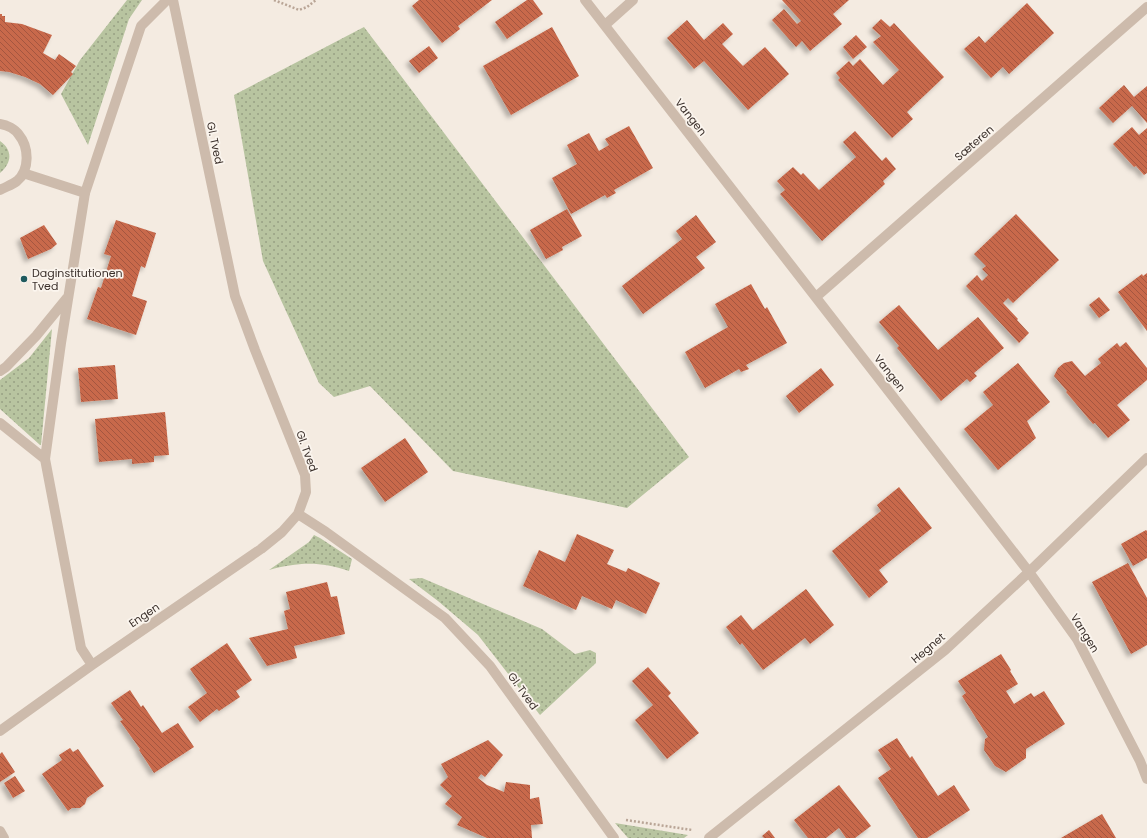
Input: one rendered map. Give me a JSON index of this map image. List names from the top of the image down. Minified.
{"streets":{"street":["Vangen","Gl. Tved","Sæteren","Engen","Hegnet"]},"crossings":[["Vangen","Sæteren"],["Vangen","Hegnet"],["Gl. Tved","Engen"]],"places":["Daginstitutionen Tved"]}
